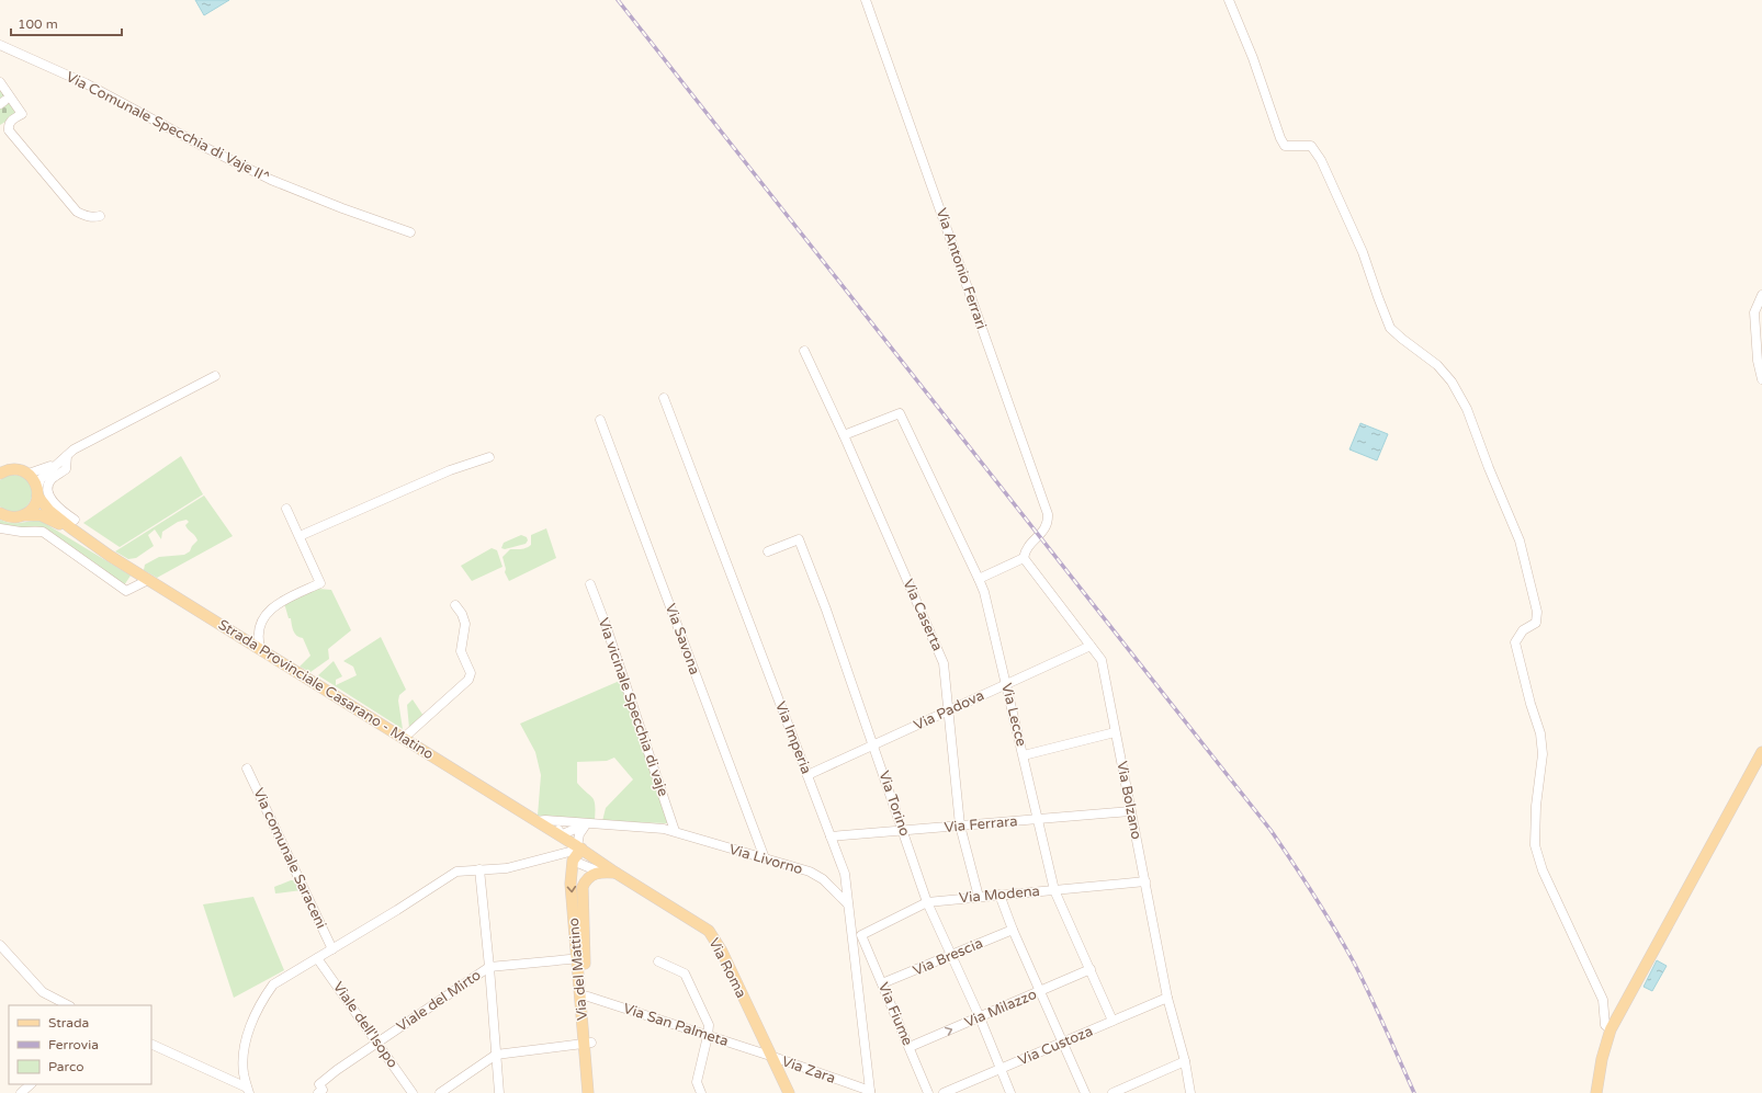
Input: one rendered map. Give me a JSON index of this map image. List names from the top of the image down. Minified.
{"streets":{"main road":["Strada Provinciale Casarano - Matino","Via Roma","Via del Mattino"],"street":["Via Comunale Specchia di Vaje II^","Via Antonio Ferrari","Via Caserta","Via Savona","Via vicinale Specchia di vaje","Via Padova","Via Lecce","Via Imperia","Via Bolzano","Via Torino","Via Ferrara","Via comunale Saraceni","Via Livorno","Via Modena","Via Brescia","Viale del Mirto","Via Milazzo","Via Fiume","Viale dell'Isopo","Via San Palmeta","Via Custoza","Via Zara"]},"crossings":[["Via Antonio Ferrari","Via Bolzano"],["Via Caserta","Via Padova"],["Via Caserta","Via Lecce"],["Via Caserta","Via Ferrara"],["Via Caserta","Via Modena"],["Via Savona","Via Livorno"],["Strada Provinciale Casarano - Matino","Via Livorno"],["Strada Provinciale Casarano - Matino","Via Roma"],["Via vicinale Specchia di vaje","Via Livorno"],["Via Padova","Via Lecce"],["Via Padova","Via Imperia"],["Via Padova","Via Bolzano"],["Via Padova","Via Torino"],["Via Lecce","Via Ferrara"],["Via Lecce","Via Modena"],["Via Lecce","Via Milazzo"],["Via Lecce","Via Custoza"],["Via Imperia","Via Ferrara"],["Via Imperia","Via Livorno"],["Via Imperia","Via Zara"],["Via Bolzano","Via Ferrara"],["Via Bolzano","Via Modena"],["Via Bolzano","Via Custoza"],["Via Torino","Via Ferrara"],["Via Torino","Via Modena"],["Via Torino","Via Brescia"],["Via Torino","Via Milazzo"],["Via Torino","Via Custoza"],["Via Modena","Via Fiume"],["Via Brescia","Via Fiume"],["Via Roma","Via San Palmeta"],["Via Roma","Via Zara"],["Via del Mattino","Viale del Mirto"],["Via del Mattino","Via San Palmeta"],["Viale del Mirto","Viale dell'Isopo"],["Via Milazzo","Via Fiume"],["Via San Palmeta","Via Zara"]],"one_way":["Via Milazzo"],"legend":["Strada","Ferrovia","Parco"],"scale_bar":"100 m"}
